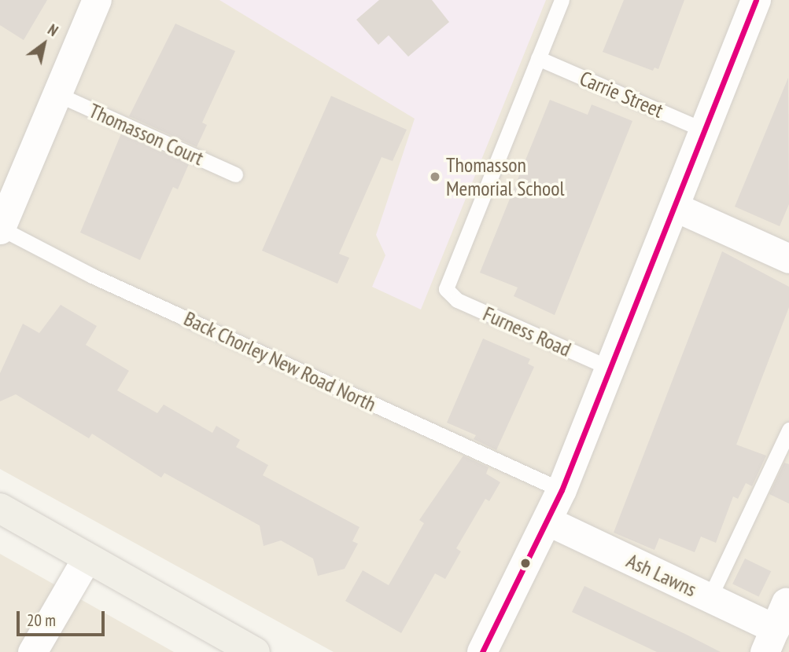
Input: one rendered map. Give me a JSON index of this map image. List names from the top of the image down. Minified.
{"streets":{"street":["Ash Lawns"],"lane":["Carrie Street","Thomasson Court","Furness Road","Back Chorley New Road North"]},"crossings":[["Carrie Street","Furness Road"]],"places":["Thomasson Memorial School"],"scale_bar":"20 m","north":"top right"}
